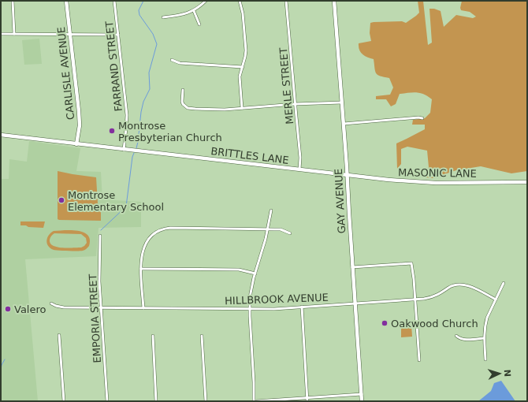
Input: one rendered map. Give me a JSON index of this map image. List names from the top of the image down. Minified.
{"streets":{"street":["FARRAND STREET","CARLISLE AVENUE","MERLE STREET","BRITTLES LANE","MASONIC LANE","GAY AVENUE","HILLBROOK AVENUE","EMPORIA STREET"]},"crossings":[["FARRAND STREET","BRITTLES LANE"],["CARLISLE AVENUE","BRITTLES LANE"],["MERLE STREET","BRITTLES LANE"],["BRITTLES LANE","MASONIC LANE"],["BRITTLES LANE","GAY AVENUE"],["MASONIC LANE","GAY AVENUE"],["GAY AVENUE","HILLBROOK AVENUE"],["HILLBROOK AVENUE","EMPORIA STREET"]],"places":["Montrose Presbyterian Church","Montrose Elementary School","Valero","Oakwood Church"],"north":"right"}
